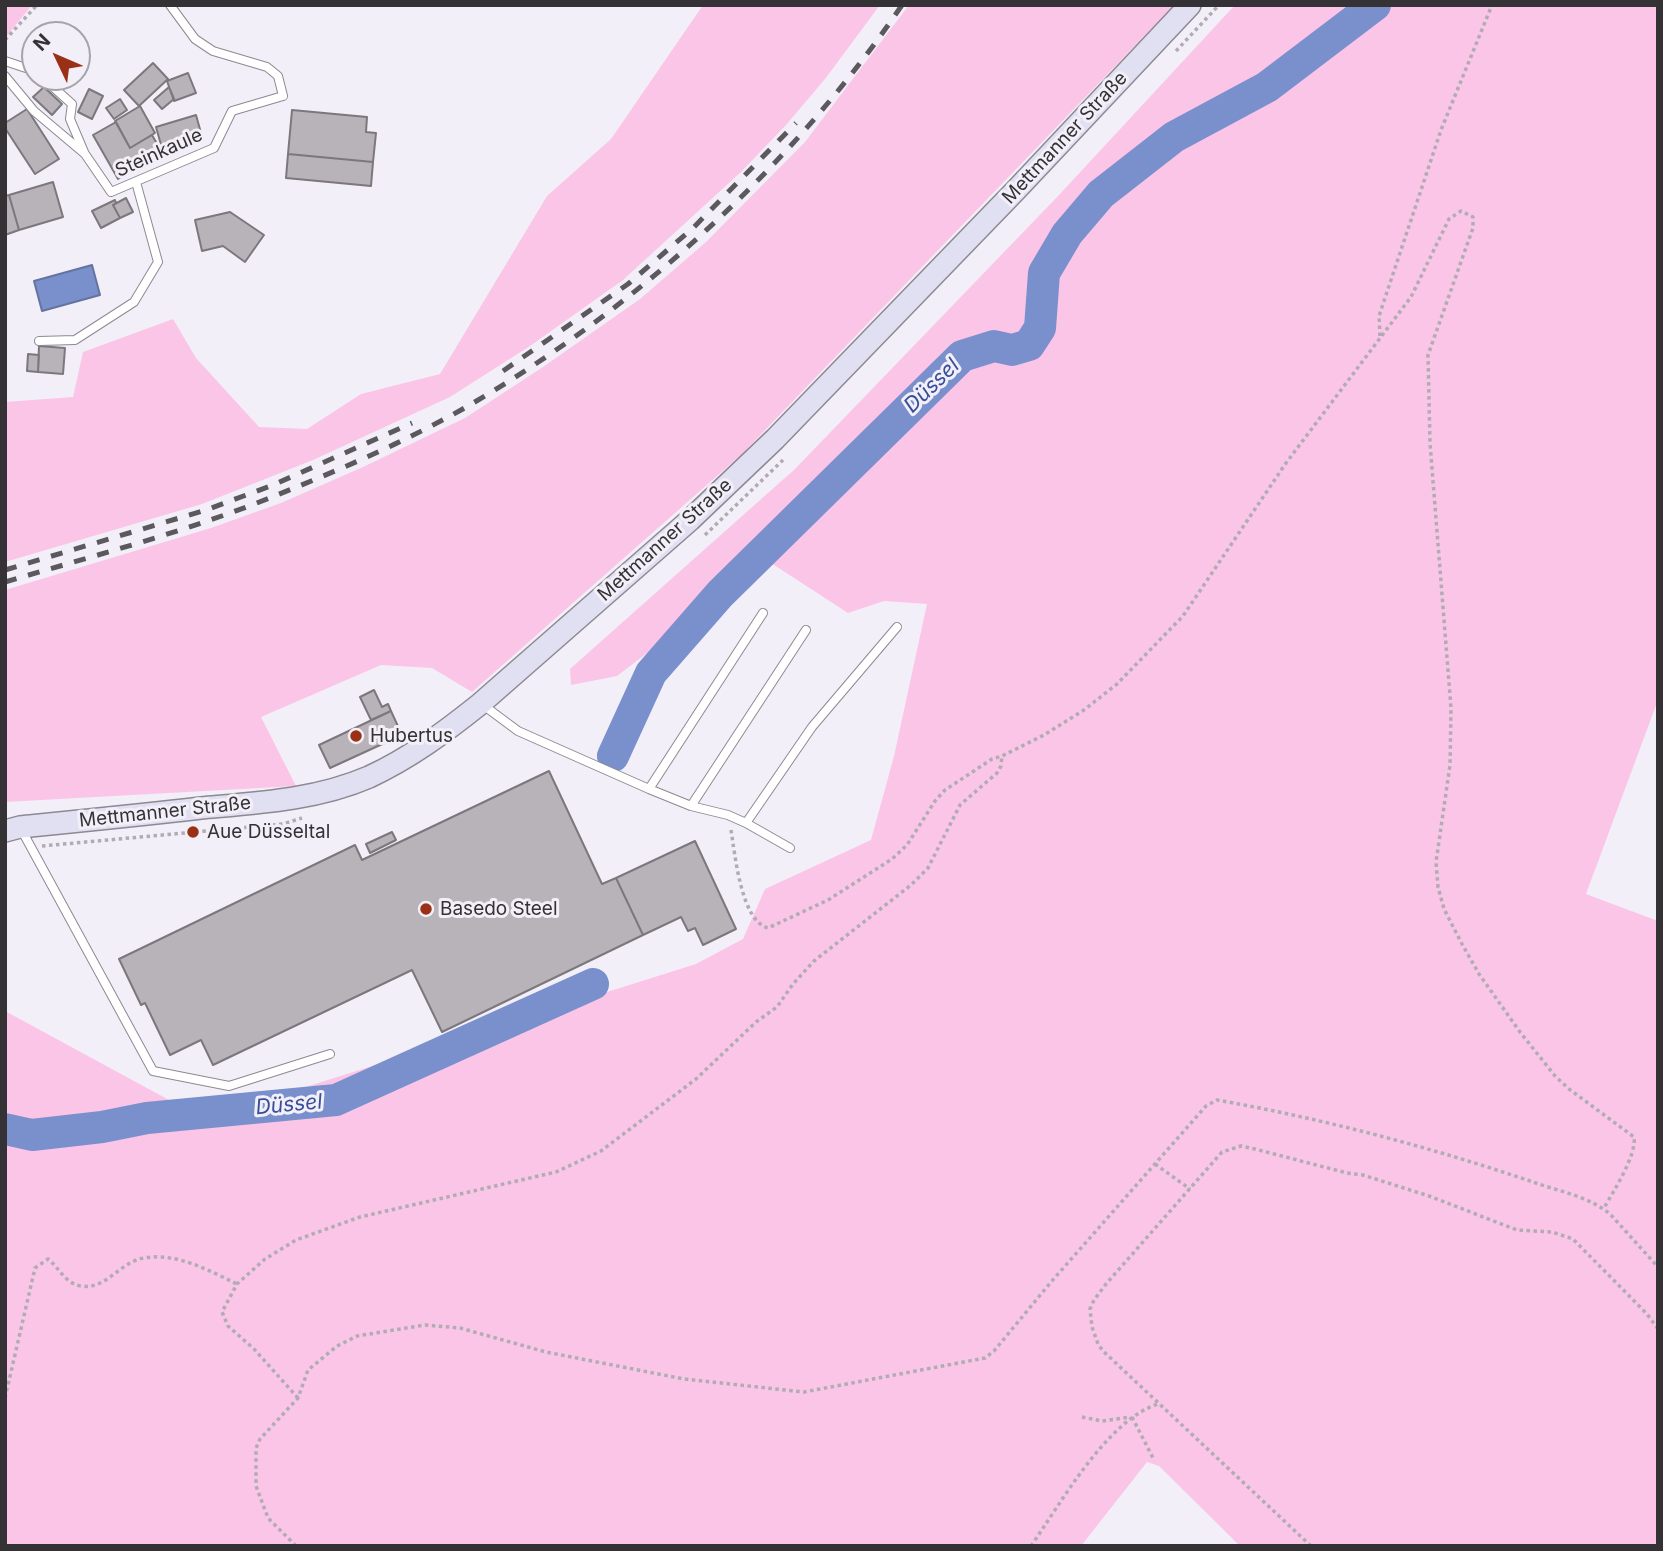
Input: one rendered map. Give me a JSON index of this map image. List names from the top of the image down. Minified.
{"streets":{"main road":["Mettmanner Straße"],"lane":["Steinkaule"]},"water":["Düssel"],"places":["Hubertus","Aue Düsseltal","Basedo Steel"],"north":"top left"}
